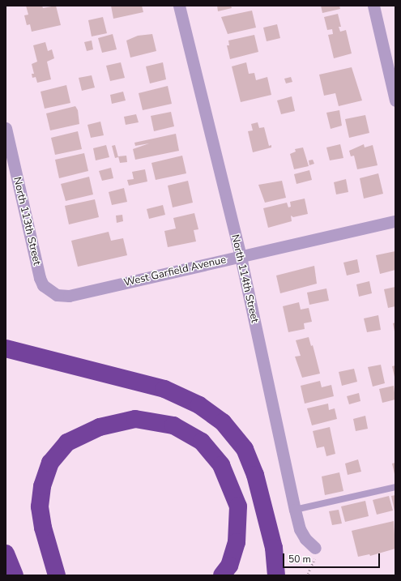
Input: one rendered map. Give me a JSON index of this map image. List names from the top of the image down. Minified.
{"streets":{"street":["North 113th Street","West Garfield Avenue","North 114th Street"]},"crossings":[["North 113th Street","West Garfield Avenue"],["West Garfield Avenue","North 114th Street"]],"scale_bar":"50 m"}
